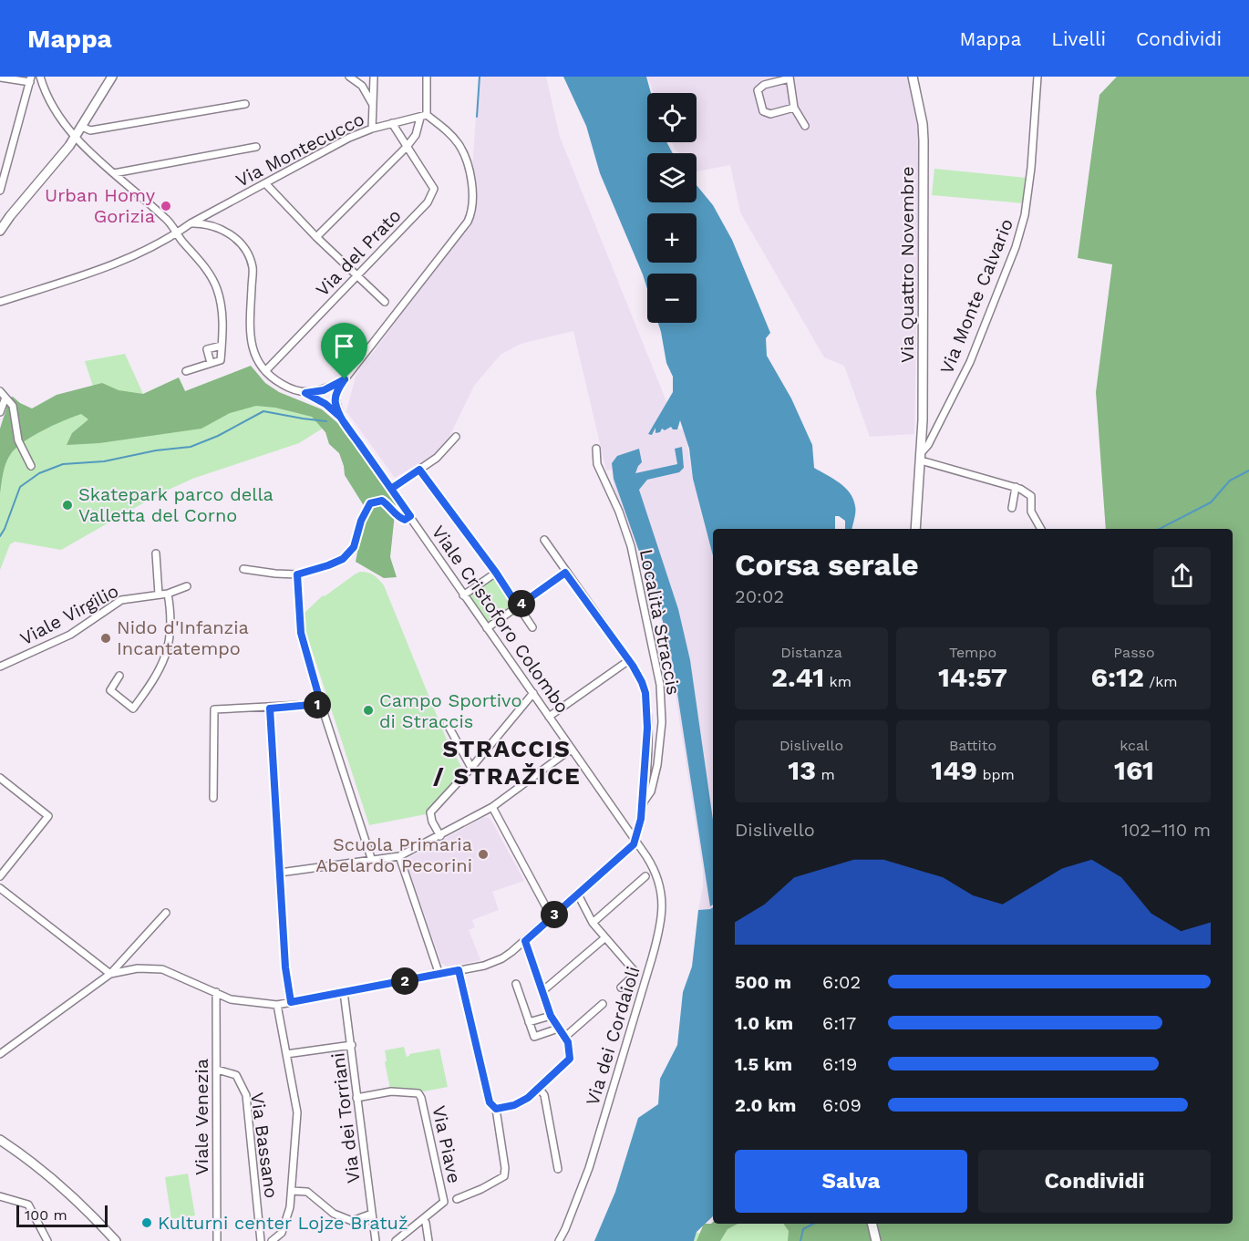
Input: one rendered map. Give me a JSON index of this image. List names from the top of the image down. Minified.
{"streets":{"main road":["Via Quattro Novembre"],"street":["Via Montecucco","Via del Prato","Via Monte Calvario","Viale Virgilio","Viale Cristoforo Colombo","Località Straccis","Via dei Cordaioli","Viale Venezia","Via dei Torriani","Via Piave","Via Bassano"]},"crossings":[["Via del Prato","Viale Cristoforo Colombo"],["Via Quattro Novembre","Via Monte Calvario"],["Viale Cristoforo Colombo","Via dei Cordaioli"],["Viale Venezia","Via Bassano"],["Via dei Torriani","Via Piave"]],"districts":["STRACCIS / STRAŽICE"],"places":["Urban Homy Gorizia","Skatepark parco della Valletta del Corno","Nido d'Infanzia Incantatempo","Campo Sportivo di Straccis","Scuola Primaria Abelardo Pecorini","Kulturni center Lojze Bratuž"],"scale_bar":"100 m","page":{"header":"Mappa","nav":["Mappa","Livelli","Condividi"],"map_buttons":["+","−"],"heading":["Corsa serale","20:02"],"pins":["4","1","3","2"],"stats":[["Distanza","2.41 km"],["Tempo","14:57"],["Passo","6:12 /km"],["Dislivello","13 m"],["Battito","149 bpm"],["kcal","161"]],"chart":["Dislivello","102–110 m"],"list":[{"name":"500 m","note":"6:02"},{"name":"1.0 km","note":"6:17"},{"name":"1.5 km","note":"6:19"},{"name":"2.0 km","note":"6:09"}],"buttons":["Salva","Condividi"],"scale":"100 m"}}
